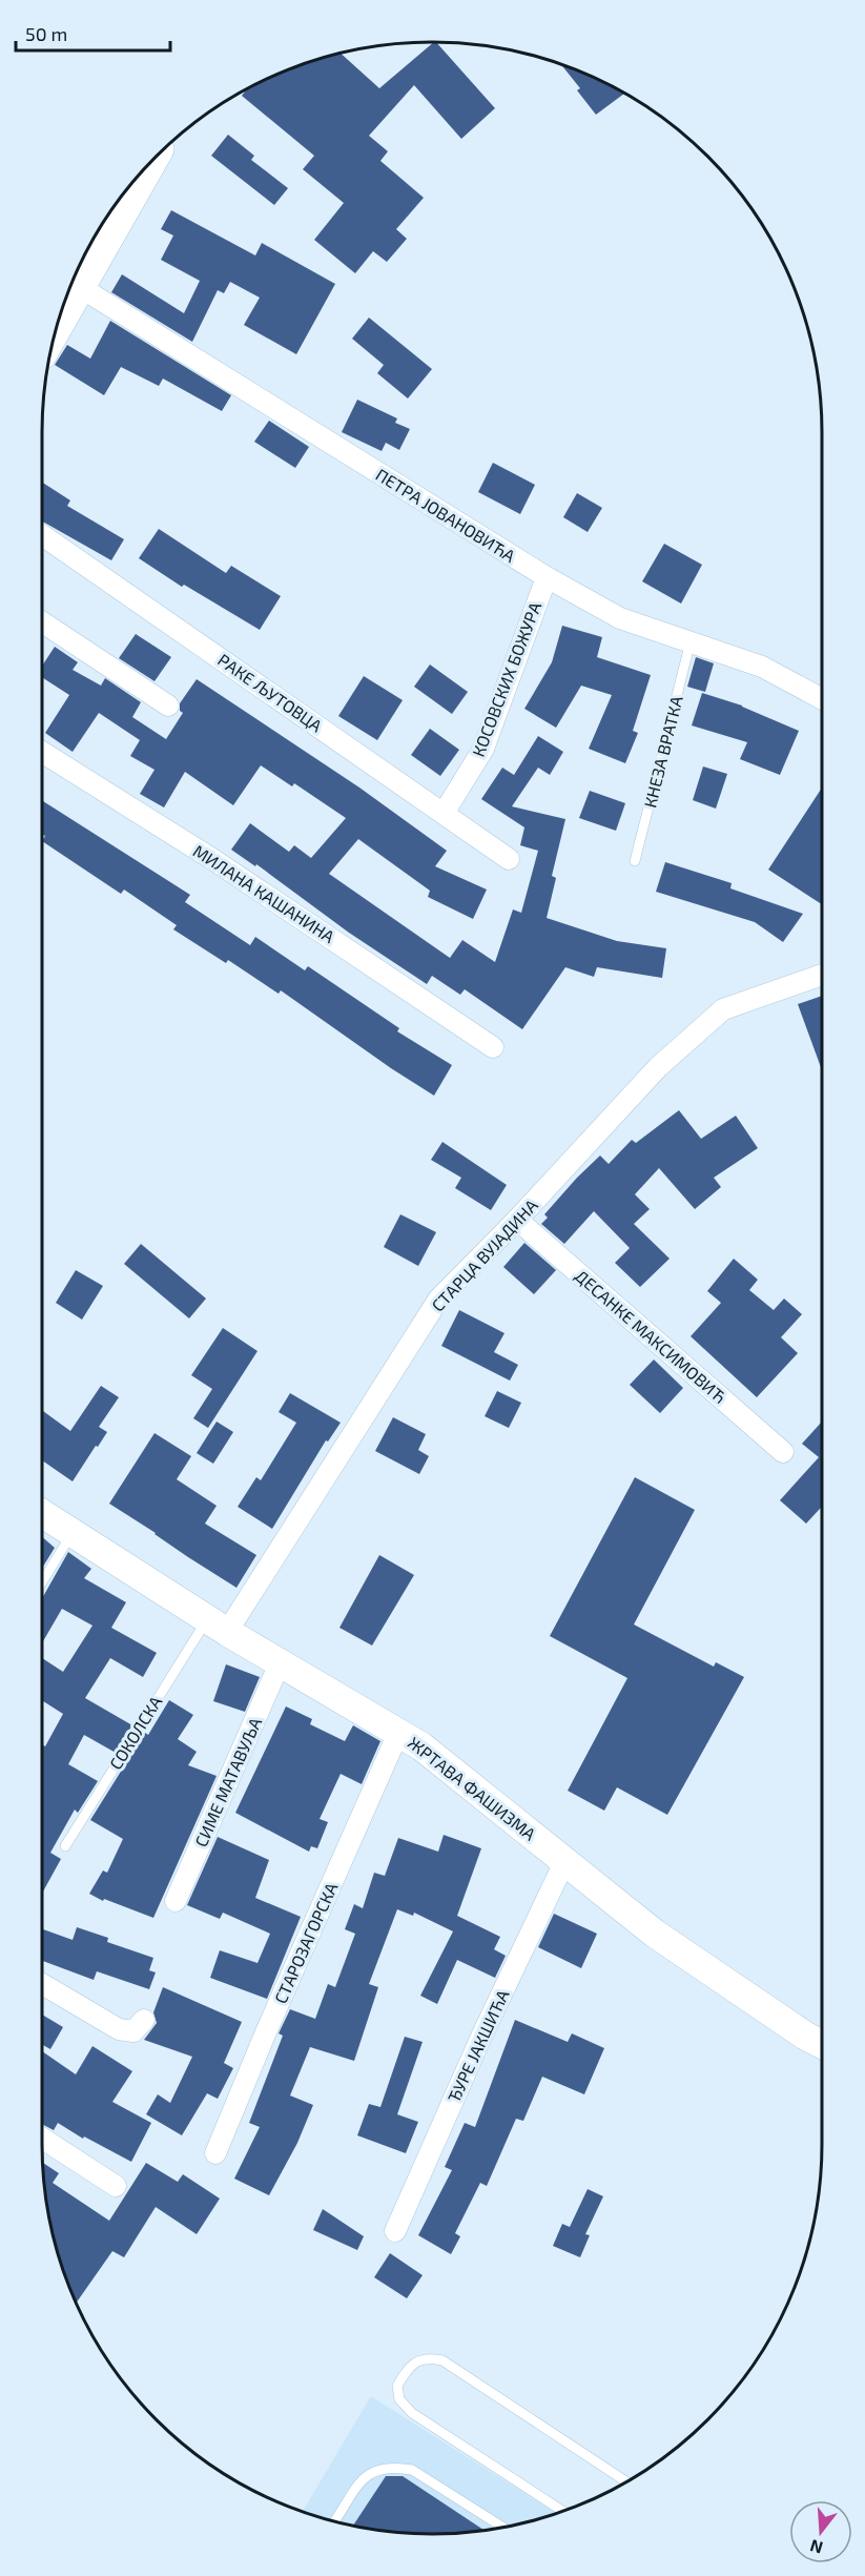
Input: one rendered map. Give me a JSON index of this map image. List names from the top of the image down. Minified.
{"streets":{"street":["ПЕТРА ЈОВАНОВИЋА","КОСОВСКИХ БОЖУРА","РАКЕ ЉУТОВЦА","МИЛАНА КАШАНИНА","СТАРЦА ВУЈАДИНА","ДЕСАНКЕ МАКСИМОВИЋ","СИМЕ МАТАВУЉА","ЖРТАВА ФАШИЗМА","СТАРОЗАГОРСКА","ЂУРЕ ЈАКШИЋА"],"lane":["КНЕЗА ВРАТКА","СОКОЛСКА"]},"crossings":[["ПЕТРА ЈОВАНОВИЋА","КОСОВСКИХ БОЖУРА"],["ПЕТРА ЈОВАНОВИЋА","КНЕЗА ВРАТКА"],["КОСОВСКИХ БОЖУРА","РАКЕ ЉУТОВЦА"],["СТАРЦА ВУЈАДИНА","ДЕСАНКЕ МАКСИМОВИЋ"],["СТАРЦА ВУЈАДИНА","СОКОЛСКА"],["СТАРЦА ВУЈАДИНА","ЖРТАВА ФАШИЗМА"],["СОКОЛСКА","ЖРТАВА ФАШИЗМА"],["СИМЕ МАТАВУЉА","ЖРТАВА ФАШИЗМА"],["ЖРТАВА ФАШИЗМА","СТАРОЗАГОРСКА"],["ЖРТАВА ФАШИЗМА","ЂУРЕ ЈАКШИЋА"]],"scale_bar":"50 m","north":"bottom"}
